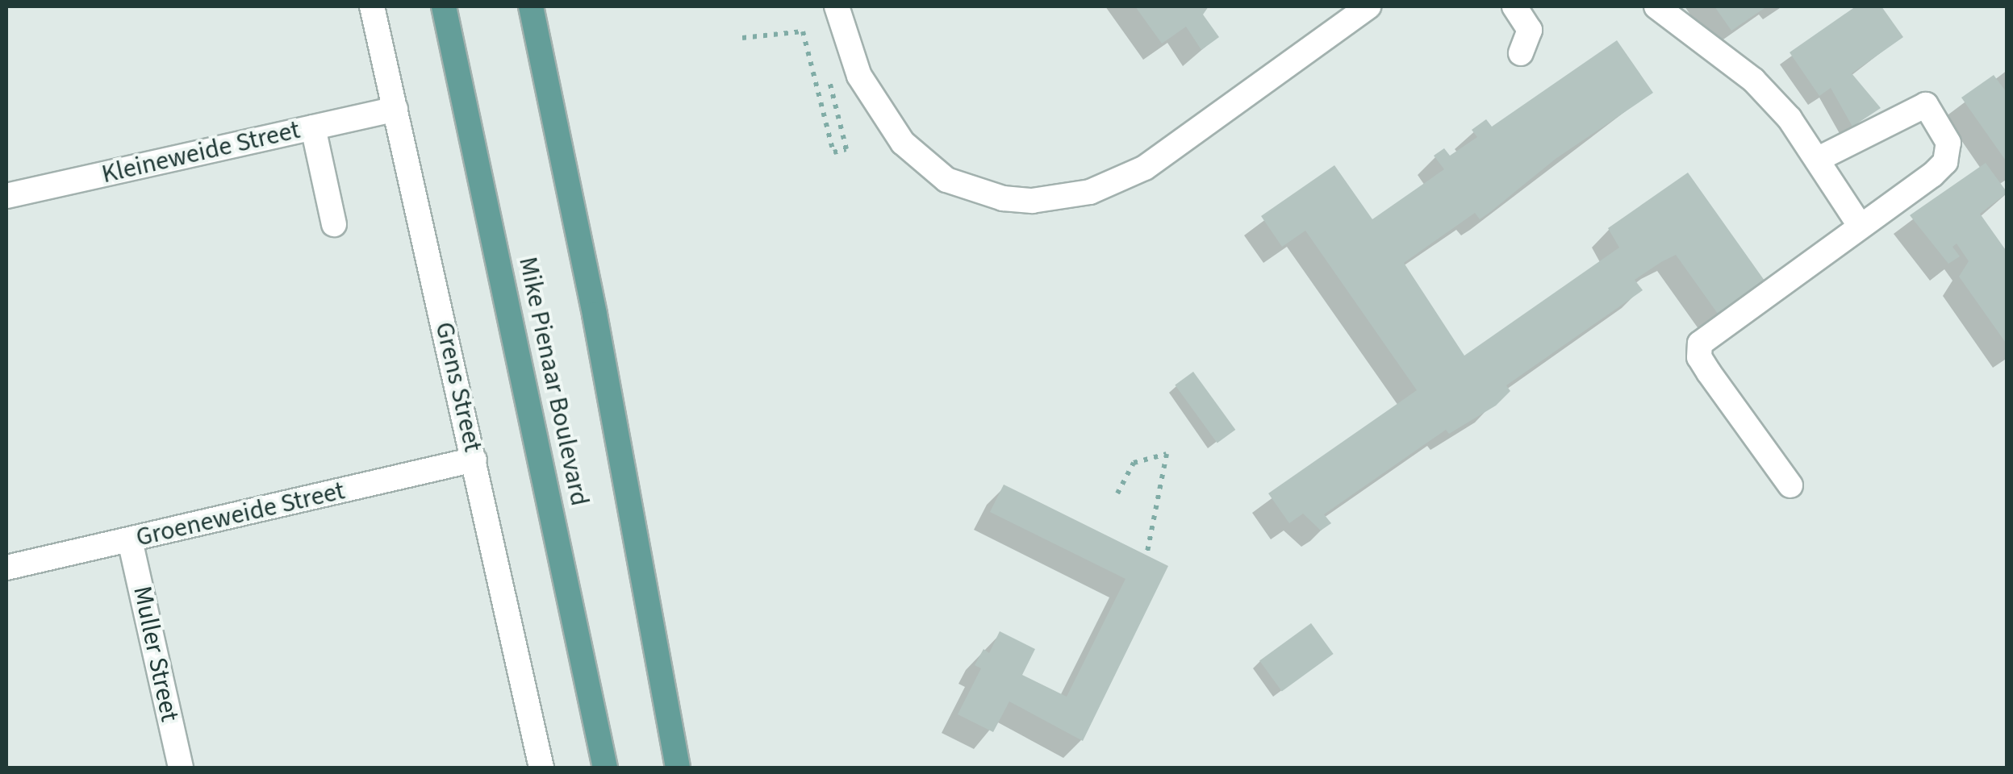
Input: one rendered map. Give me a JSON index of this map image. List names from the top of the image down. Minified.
{"streets":{"main road":["Mike Pienaar Boulevard"],"street":["Kleineweide Street","Grens Street","Groeneweide Street","Muller Street"]},"crossings":[["Kleineweide Street","Grens Street"],["Grens Street","Groeneweide Street"],["Groeneweide Street","Muller Street"]]}
